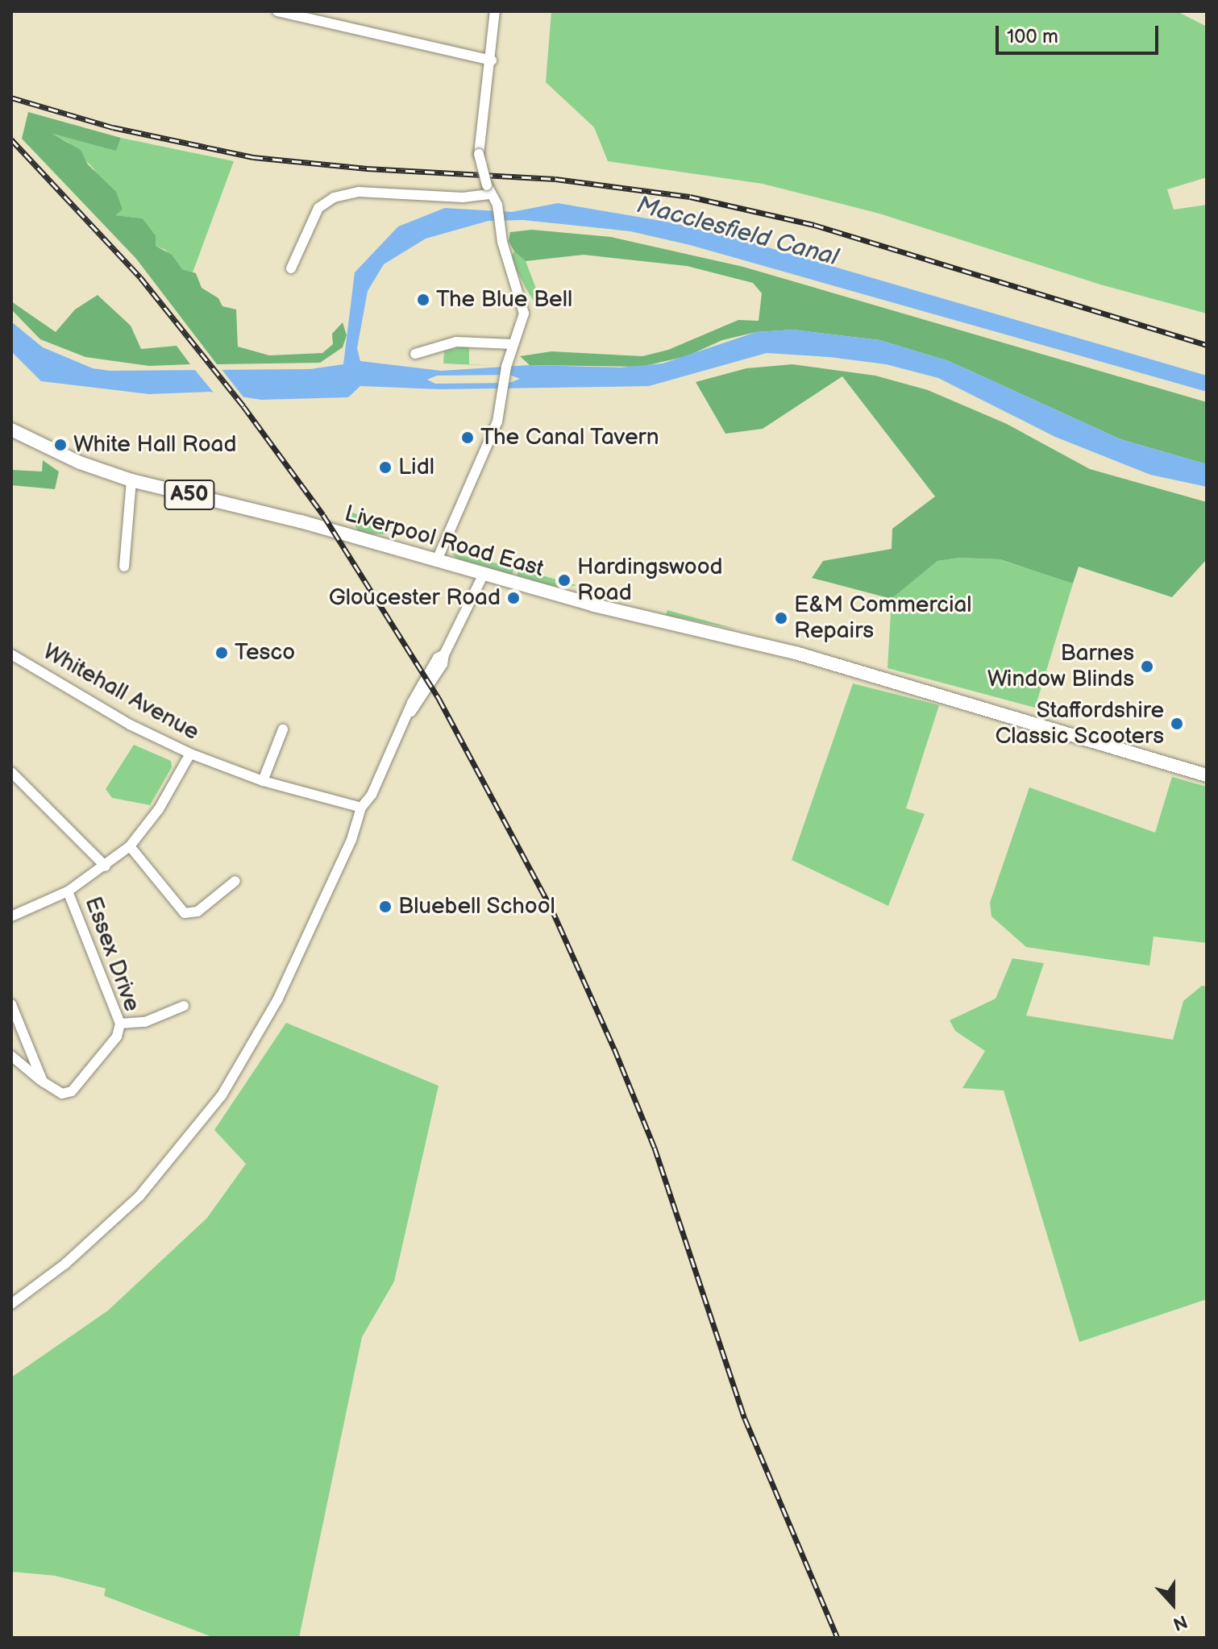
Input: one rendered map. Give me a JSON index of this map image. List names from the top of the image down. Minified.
{"streets":{"main road":["A50","Liverpool Road East"],"street":["Whitehall Avenue","Essex Drive"]},"water":["Macclesfield Canal"],"places":["The Blue Bell","The Canal Tavern","White Hall Road","Lidl","Hardingswood Road","Gloucester Road","E&M Commercial Repairs","Tesco","Barnes Window Blinds","Staffordshire Classic Scooters","Bluebell School"],"scale_bar":"100 m","north":"bottom"}
